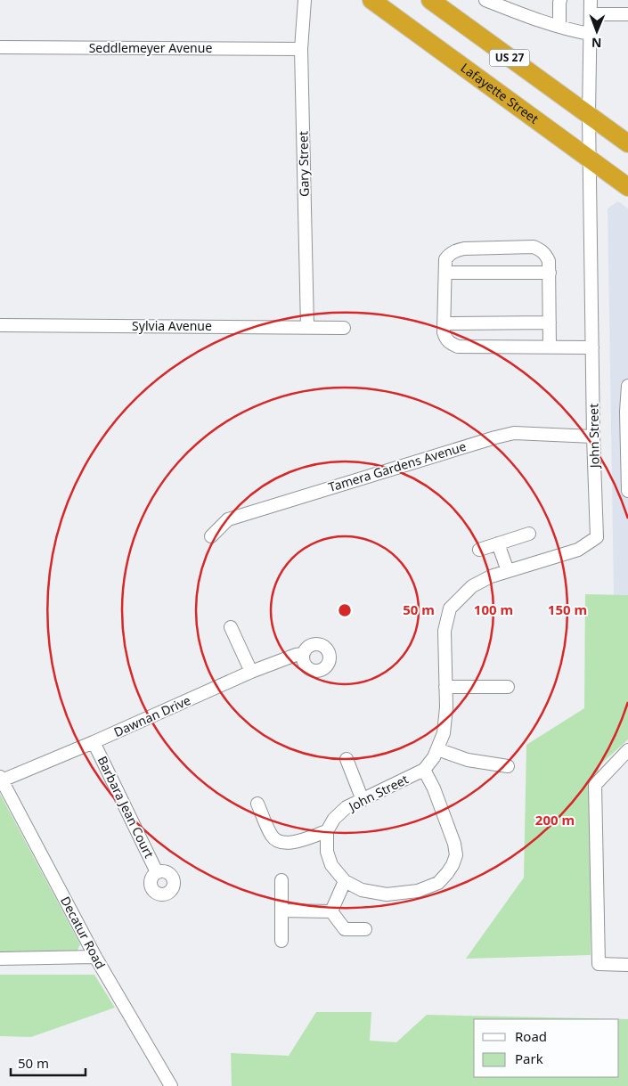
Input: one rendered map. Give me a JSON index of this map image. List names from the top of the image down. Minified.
{"streets":{"highway":["US 27","Lafayette Street"],"street":["Seddlemeyer Avenue","Gary Street","Sylvia Avenue","John Street","Tamera Gardens Avenue","Dawnan Drive","Barbara Jean Court","Decatur Road"]},"crossings":[["Seddlemeyer Avenue","Gary Street"],["US 27","John Street"],["Lafayette Street","John Street"],["Gary Street","Sylvia Avenue"],["John Street","Tamera Gardens Avenue"],["Dawnan Drive","Barbara Jean Court"],["Dawnan Drive","Decatur Road"]],"legend":["Road","Park"],"scale_bar":"50 m","north":"bottom","rings":["50 m","100 m","150 m","200 m"]}
